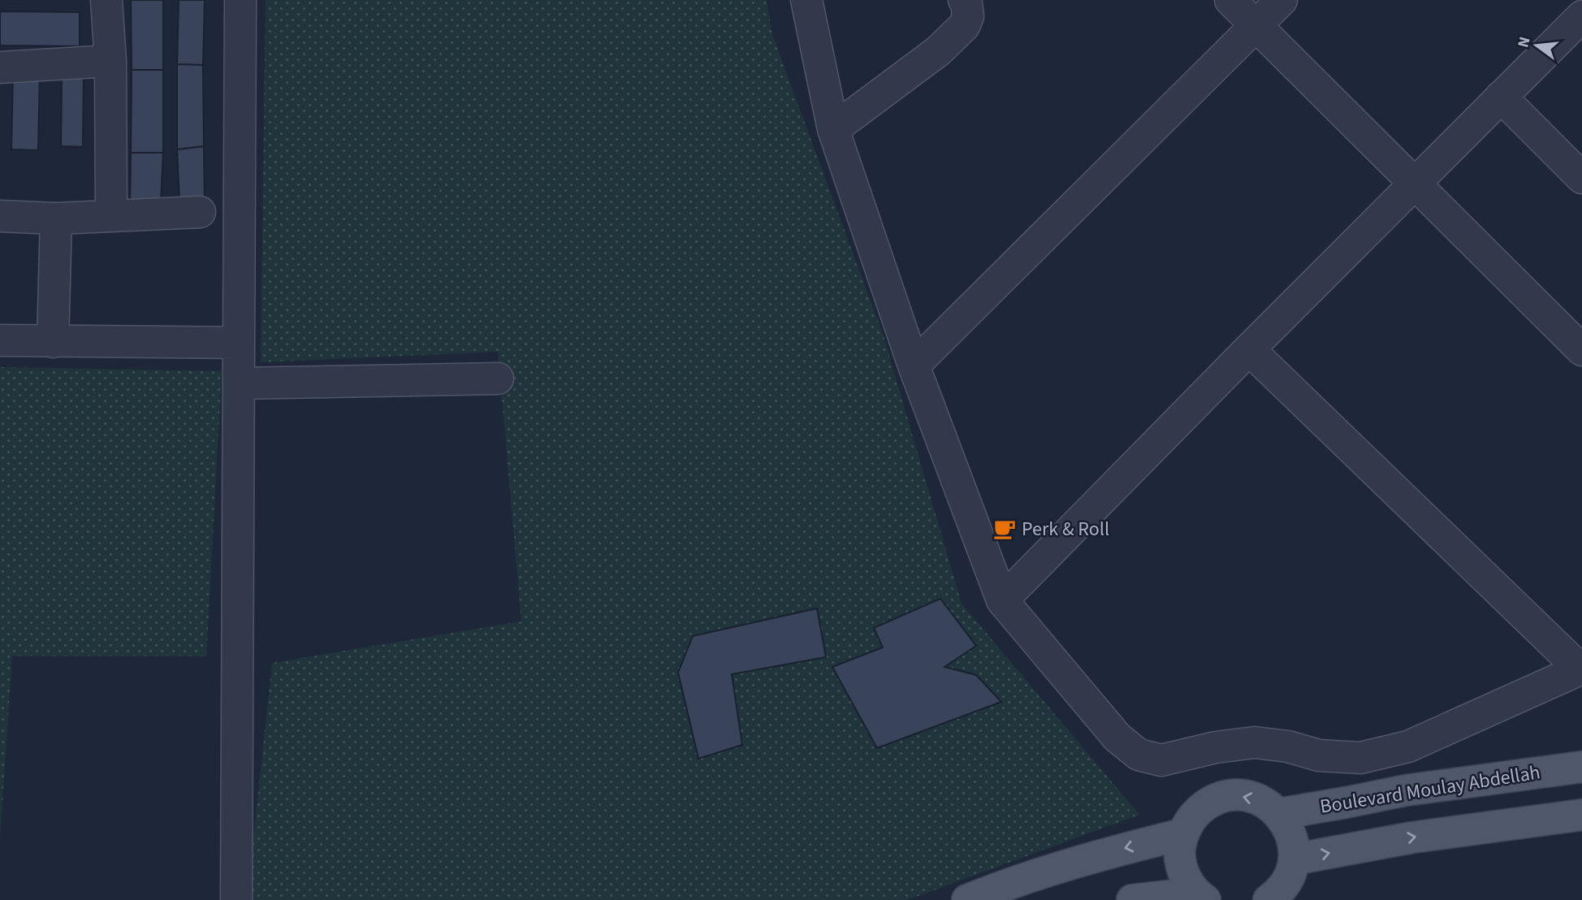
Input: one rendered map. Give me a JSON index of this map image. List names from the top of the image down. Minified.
{"streets":{"main road":["Boulevard Moulay Abdellah"]},"places":{"cafe":["Perk & Roll"]},"north":"left"}
